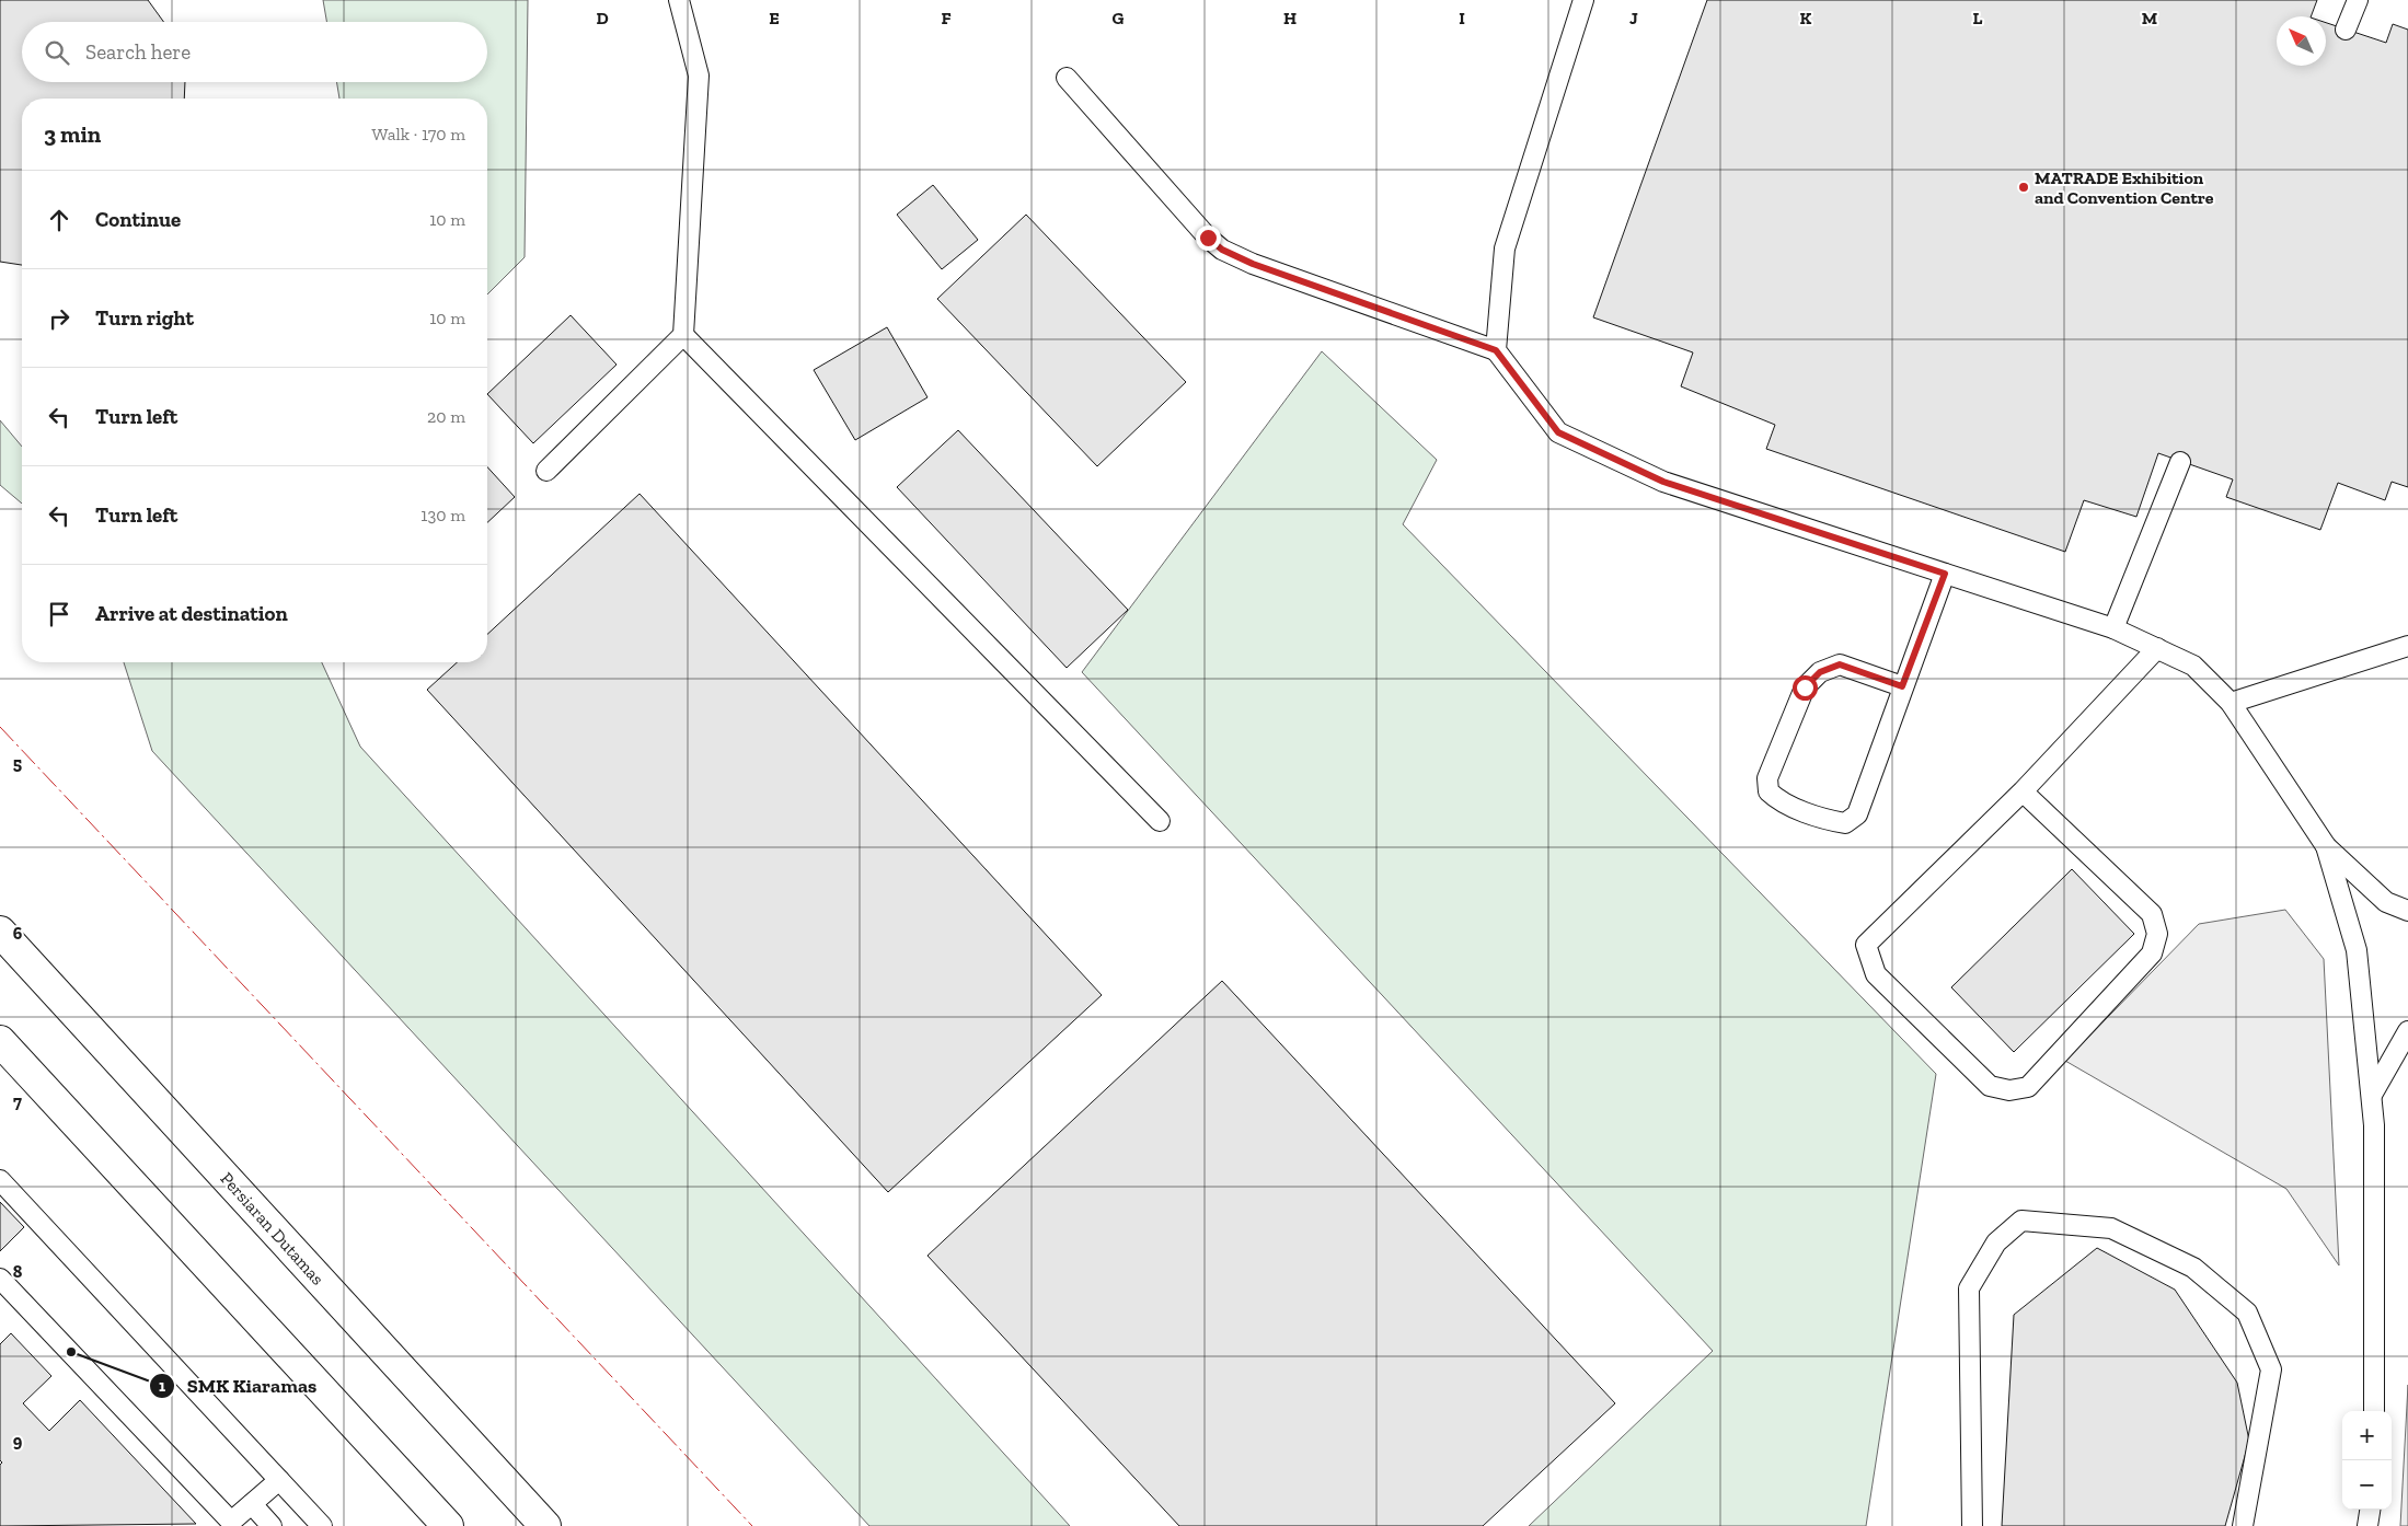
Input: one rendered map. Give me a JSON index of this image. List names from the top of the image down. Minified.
{"streets":{"street":["Persiaran Dutamas"]},"places":["MATRADE Exhibition and Convention Centre","SMK Kiaramas"],"north":"top left","page":{"search":"Search here","heading":["3 min","Walk · 170 m"],"list":[["Continue","10 m"],["Turn right","10 m"],["Turn left","20 m"],["Turn left","130 m"],"Arrive at destination"],"map_buttons":["+","−"]},"grid":{"columns":["D","E","F","G","H","I","J","K","L","M"],"rows":["5","6","7","8","9"]}}
